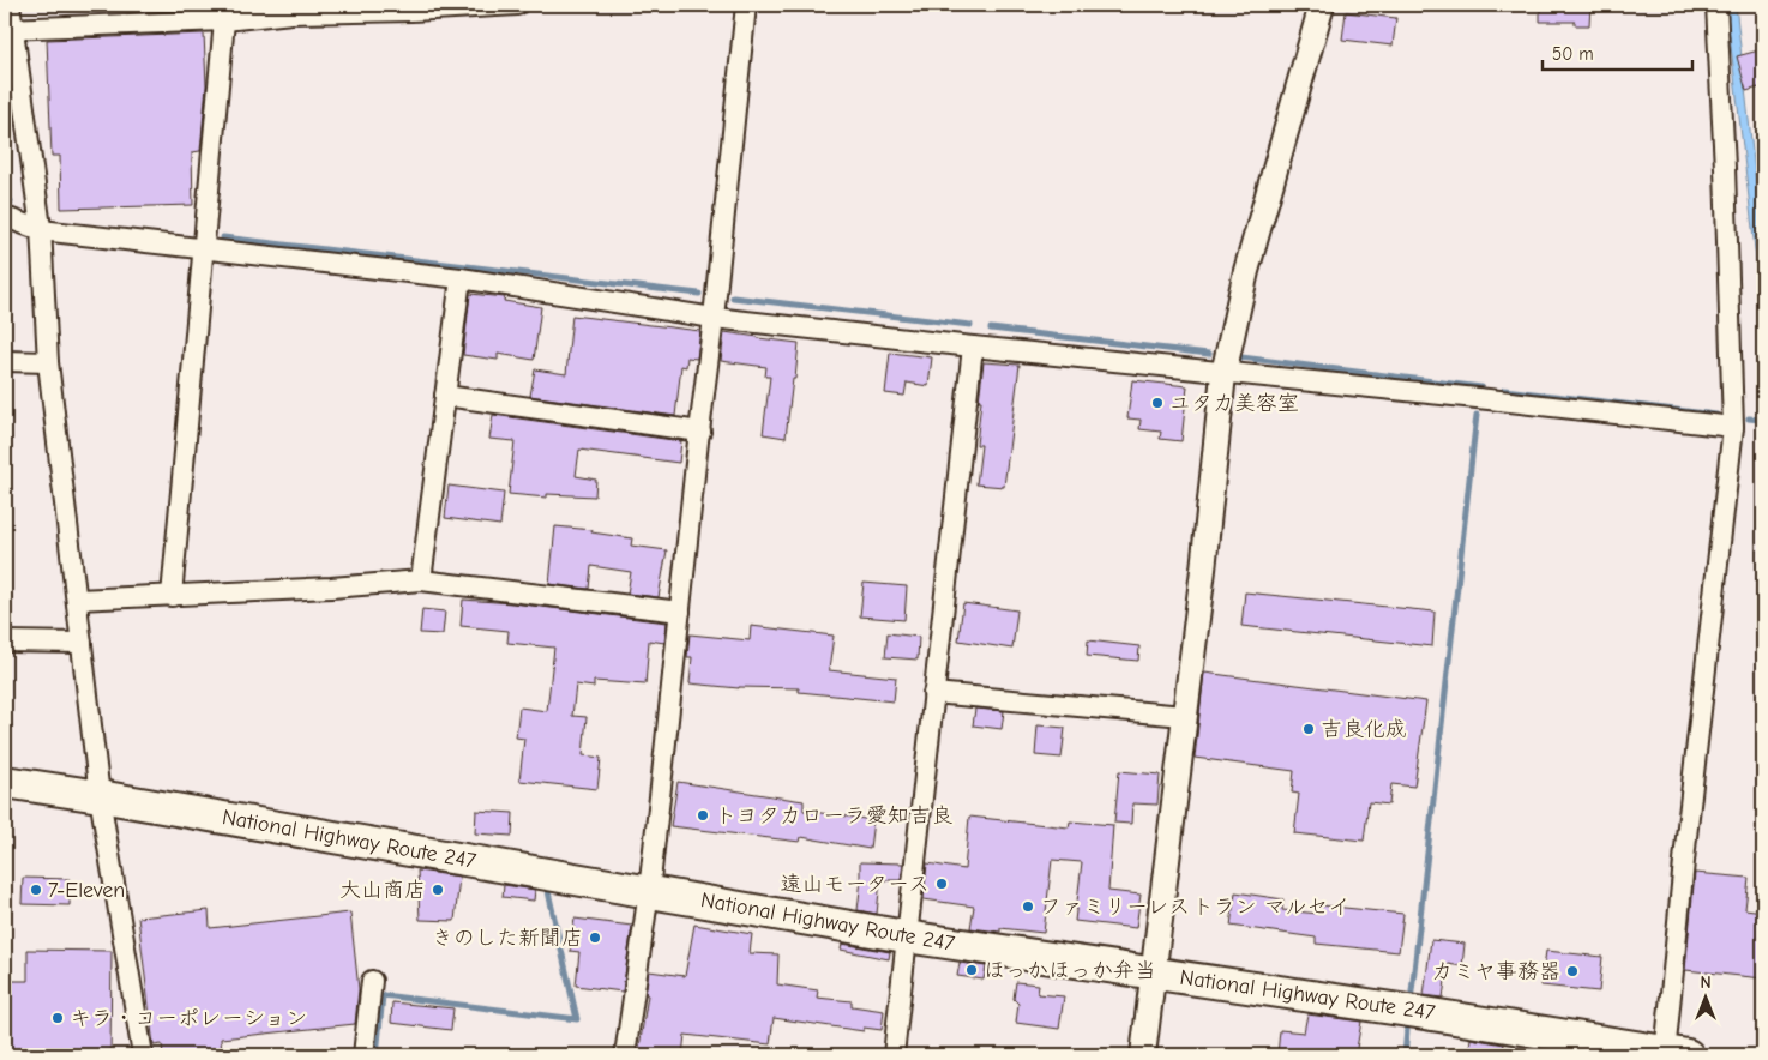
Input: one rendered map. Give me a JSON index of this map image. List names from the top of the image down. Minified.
{"streets":{"highway":["National Highway Route 247"]},"places":["ユタカ美容室","吉良化成","トヨタカローラ愛知吉良","遠山モータース","7-Eleven","大山商店","ファミリーレストラン マルセイ","きのした新聞店","ほっかほっか弁当","カミヤ事務器","キラ・コーポレーション"],"scale_bar":"50 m","north":"top"}
